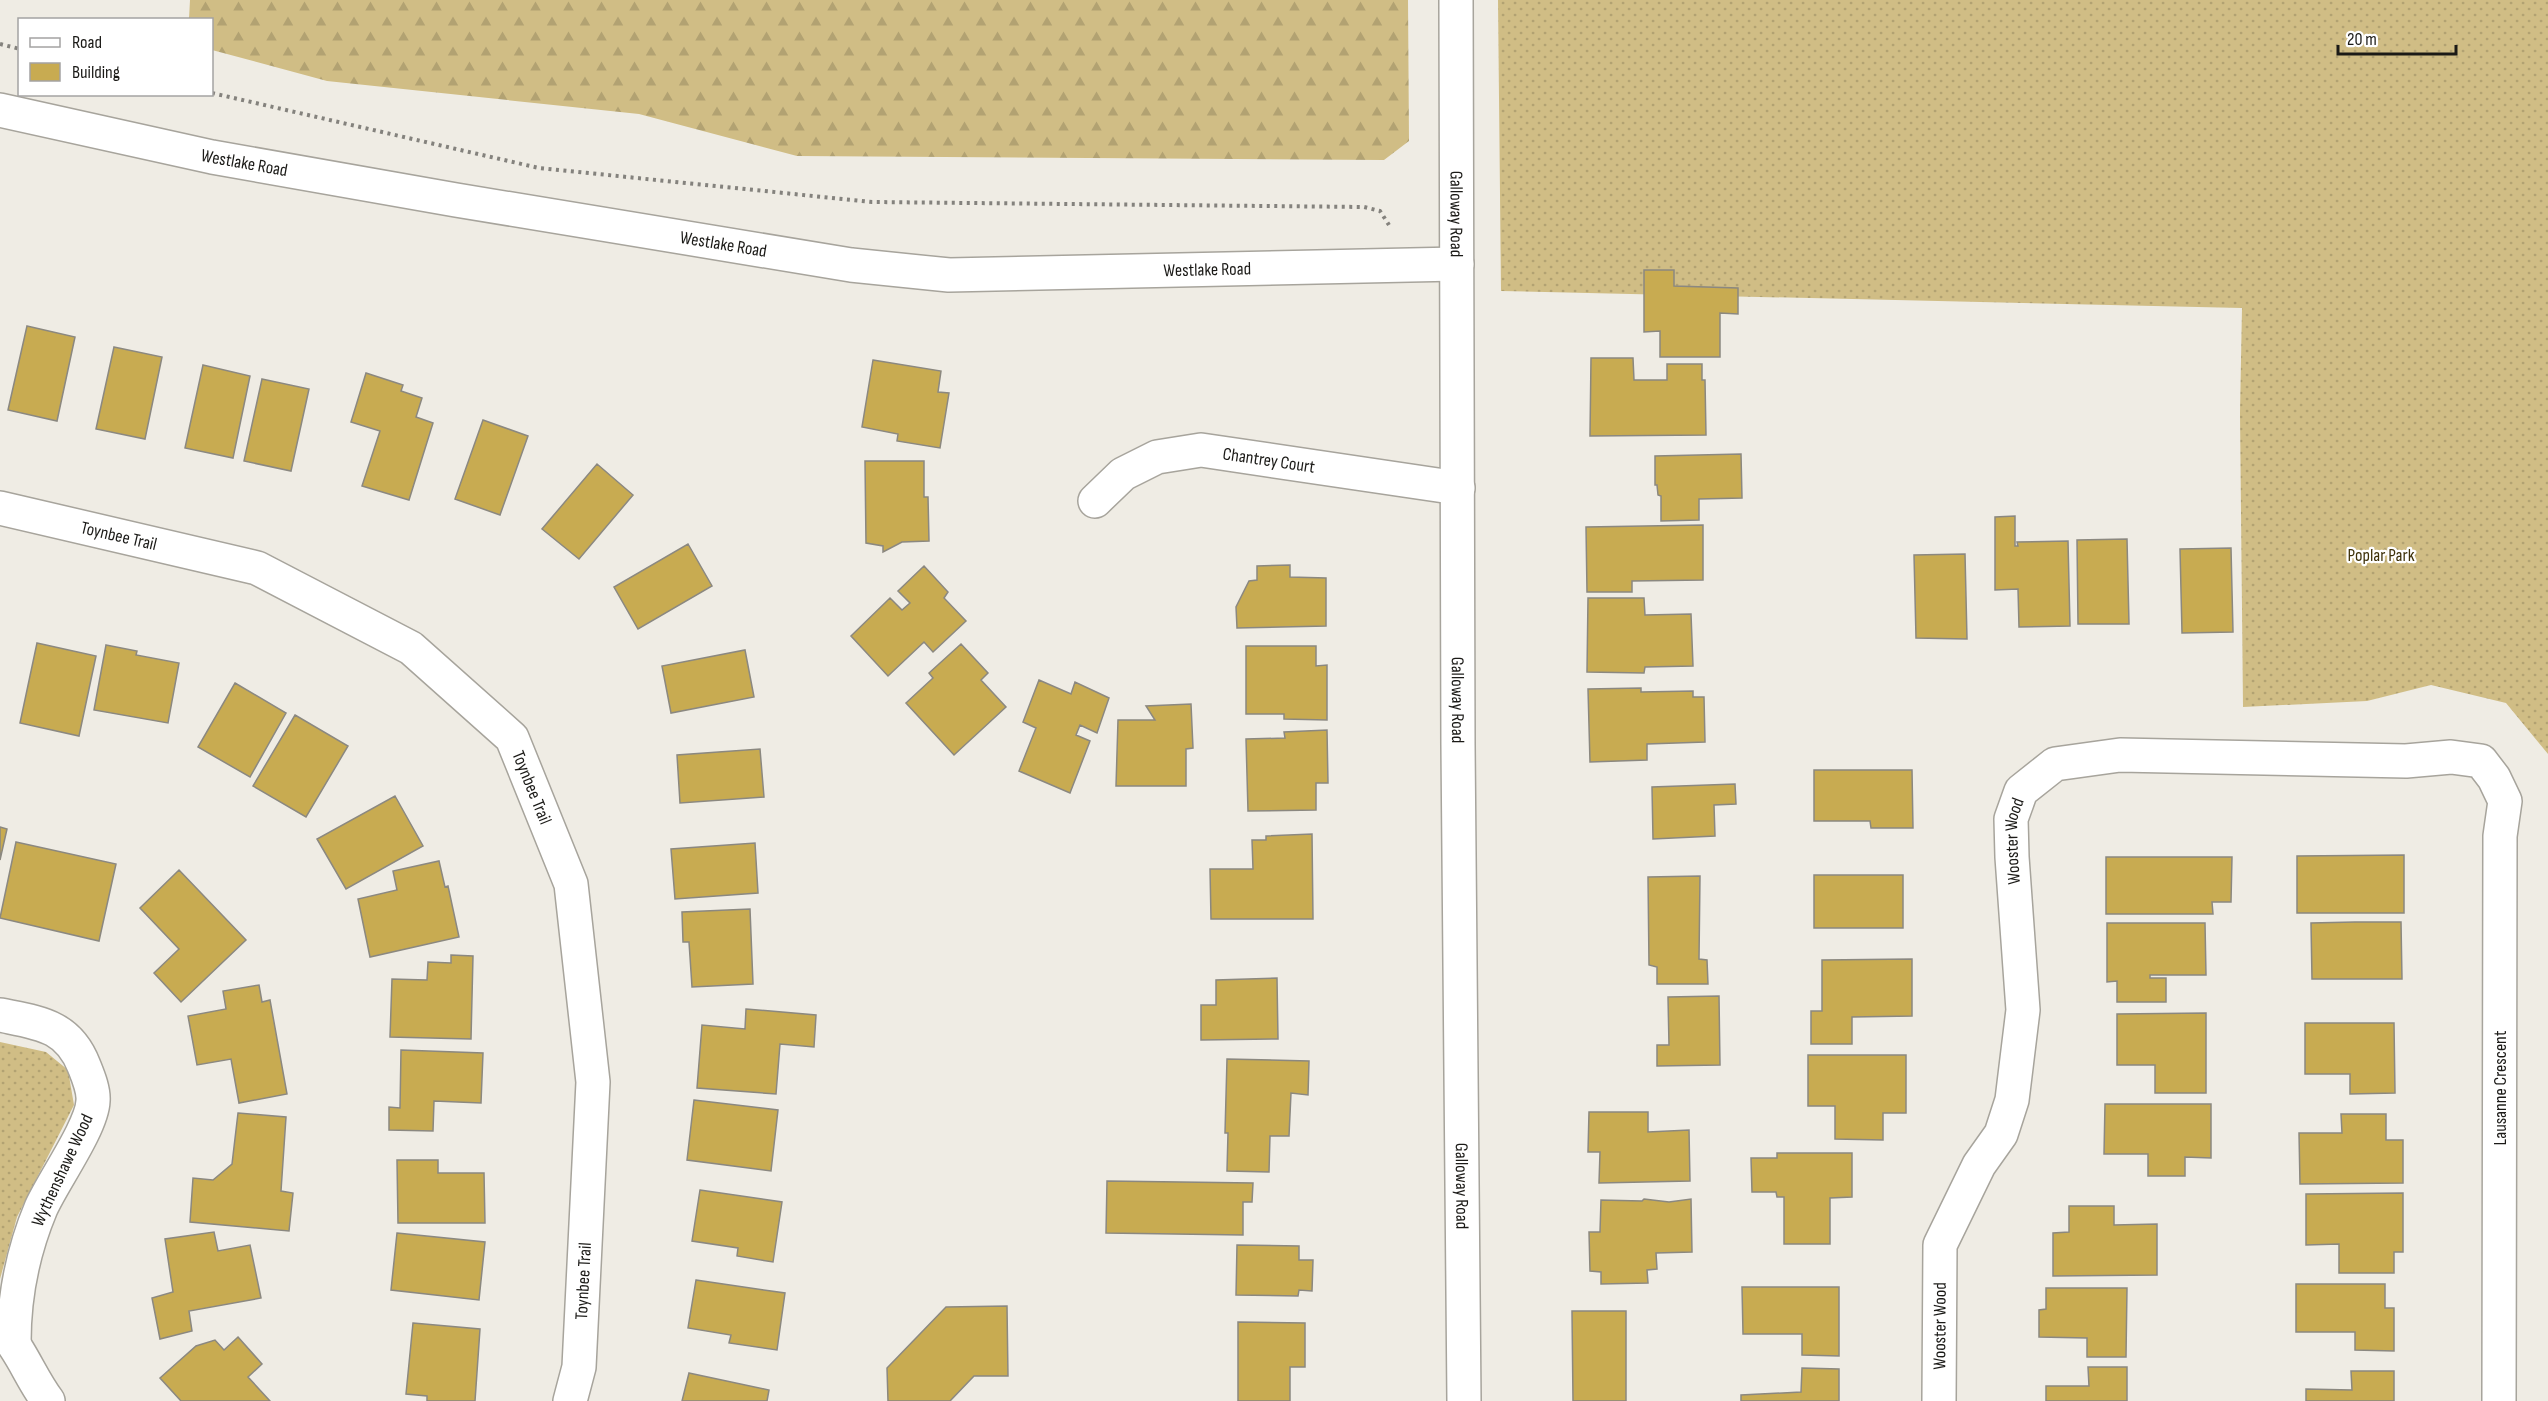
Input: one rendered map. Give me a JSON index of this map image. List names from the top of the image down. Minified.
{"streets":{"street":["Westlake Road","Galloway Road","Chantrey Court","Toynbee Trail","Wooster Wood","Lausanne Crescent","Wythenshawe Wood"]},"crossings":[["Westlake Road","Galloway Road"],["Galloway Road","Chantrey Court"],["Wooster Wood","Lausanne Crescent"]],"parks":["Poplar Park"],"legend":["Road","Building"],"scale_bar":"20 m"}
